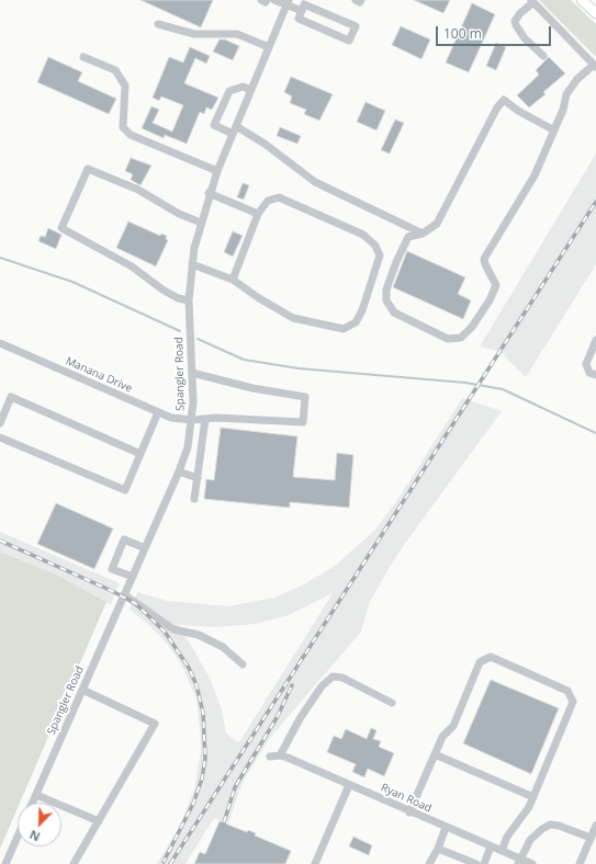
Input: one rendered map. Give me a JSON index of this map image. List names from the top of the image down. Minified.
{"streets":{"street":["Spangler Road","Manana Drive","Ryan Road"]},"crossings":[["Spangler Road","Manana Drive"]],"scale_bar":"100 m","north":"bottom left"}
